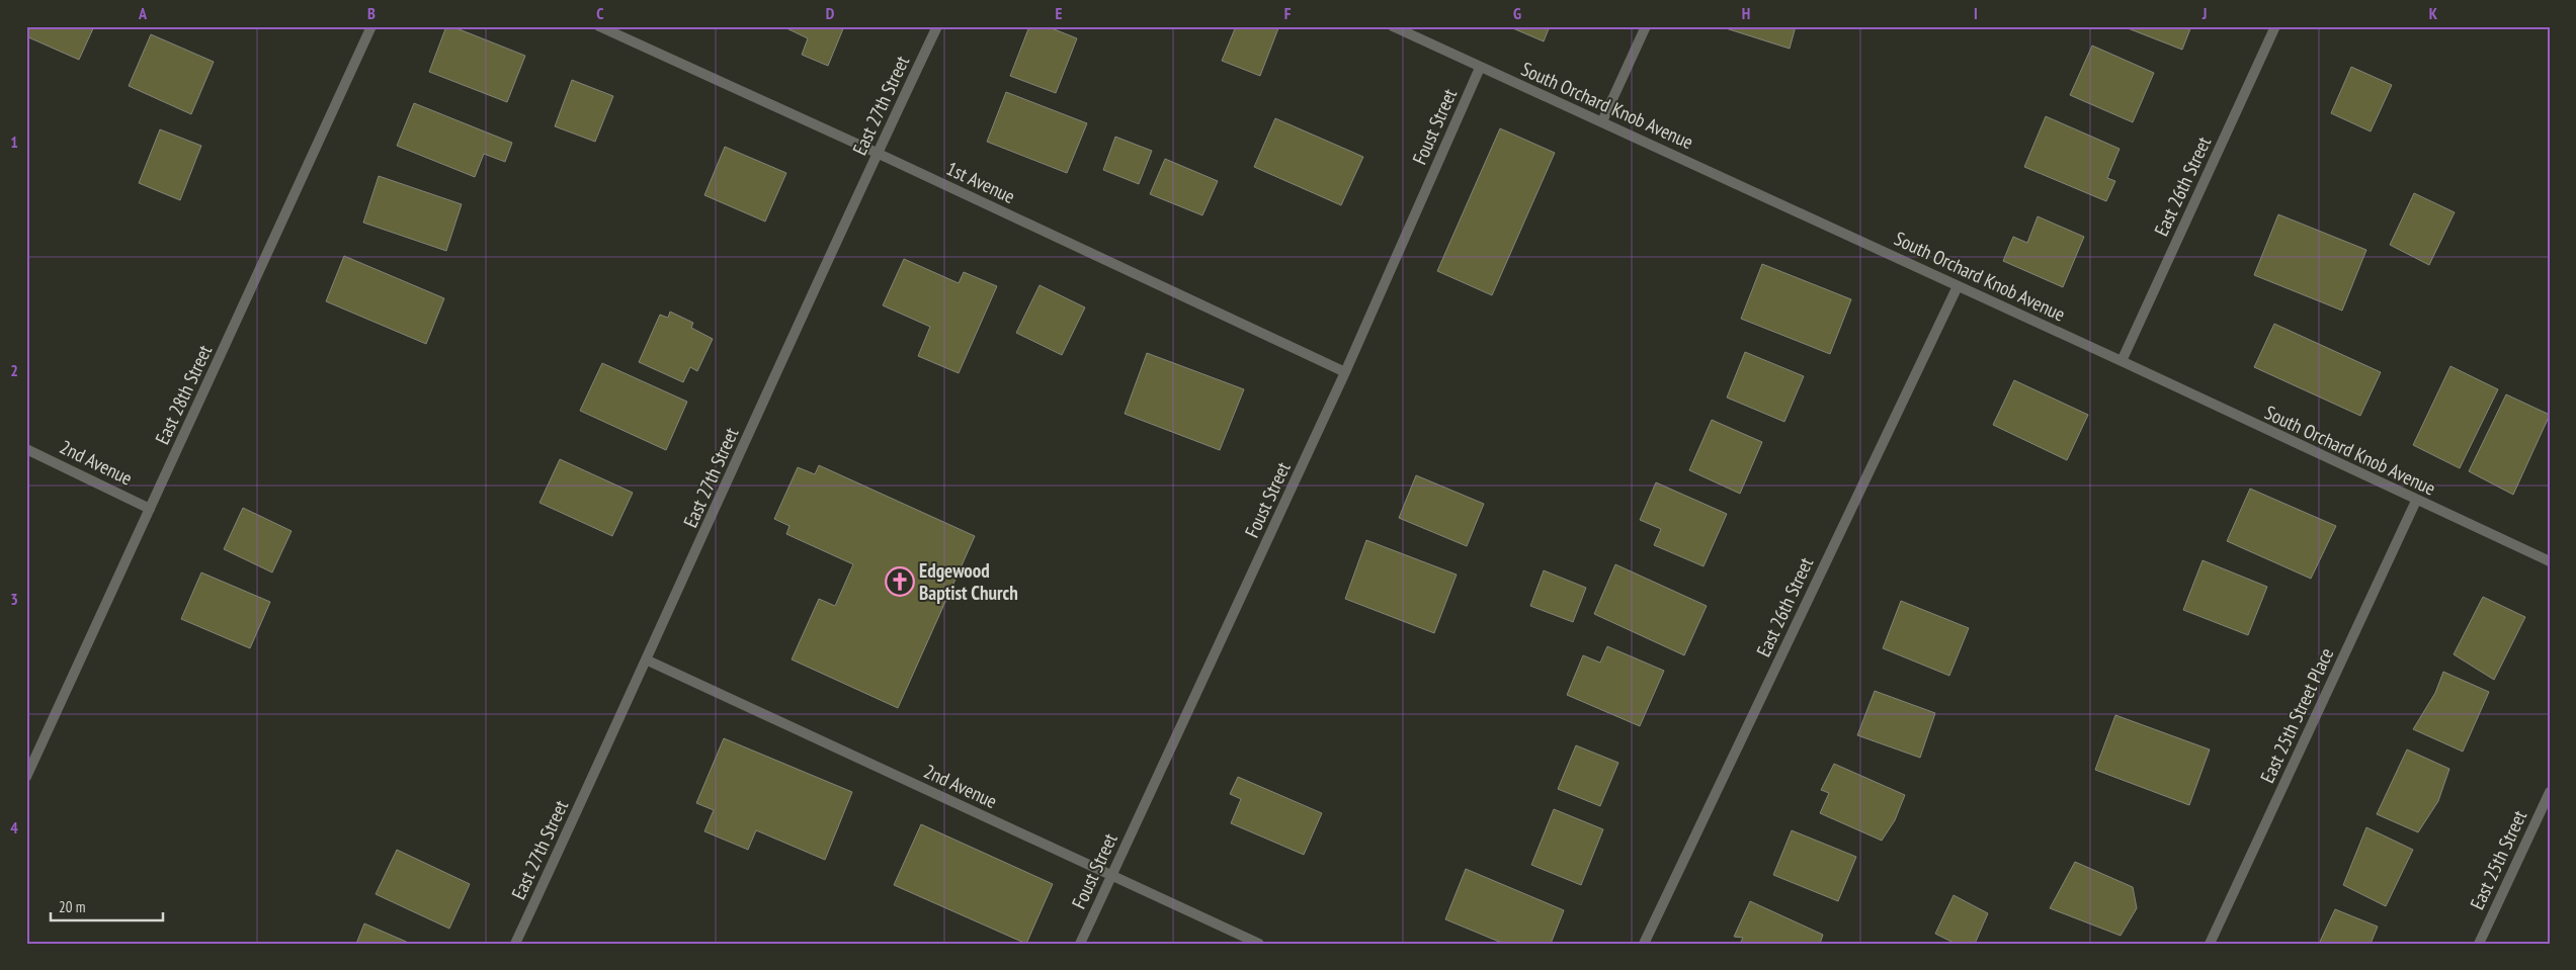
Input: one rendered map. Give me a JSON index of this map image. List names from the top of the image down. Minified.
{"streets":{"street":["East 27th Street","South Orchard Knob Avenue","Foust Street","1st Avenue","East 26th Street","East 28th Street","2nd Avenue","East 25th Street Place","East 25th Street"]},"crossings":[["East 27th Street","1st Avenue"],["East 27th Street","2nd Avenue"],["South Orchard Knob Avenue","Foust Street"],["South Orchard Knob Avenue","East 26th Street"],["South Orchard Knob Avenue","East 25th Street Place"],["Foust Street","1st Avenue"],["Foust Street","2nd Avenue"],["East 28th Street","2nd Avenue"]],"places":{"church":["Edgewood Baptist Church"]},"scale_bar":"20 m","grid":{"columns":["A","B","C","D","E","F","G","H","I","J","K"],"rows":["1","2","3","4"]}}
